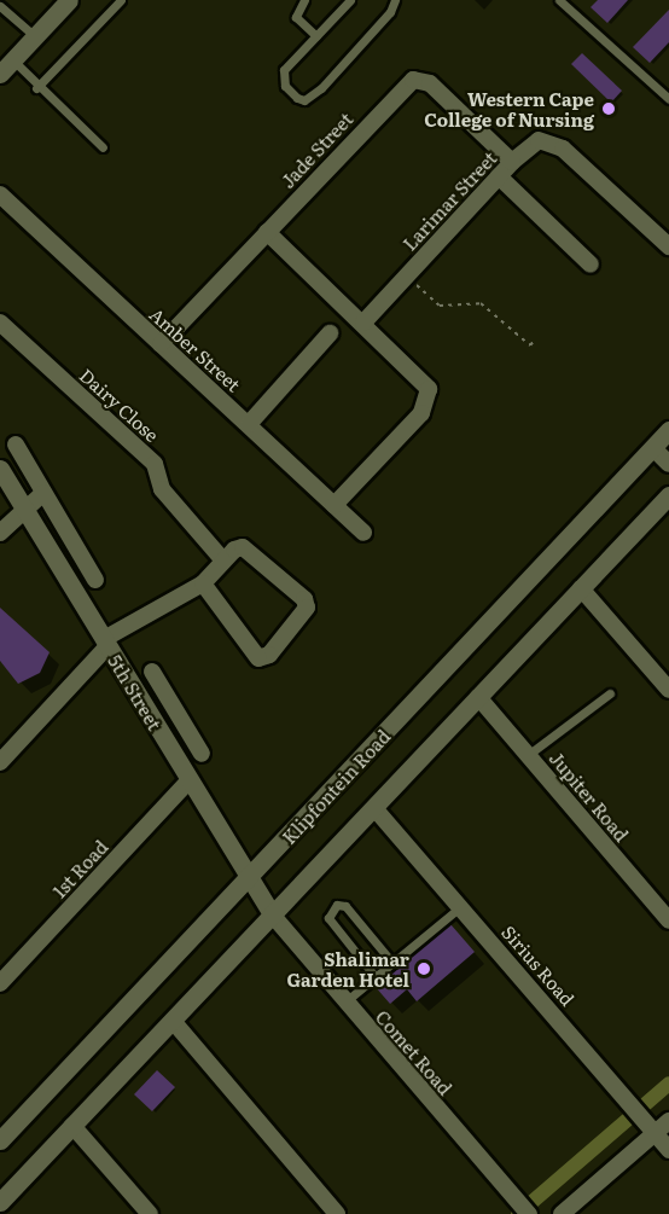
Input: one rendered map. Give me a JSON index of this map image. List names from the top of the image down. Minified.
{"streets":{"main road":["5th Street","Klipfontein Road"],"street":["Jade Street","Larimar Street","Amber Street","Dairy Close","Jupiter Road","1st Road","Sirius Road","Comet Road"]},"crossings":[["Jade Street","Larimar Street"],["Jade Street","Amber Street"],["5th Street","Klipfontein Road"],["5th Street","1st Road"],["5th Street","Comet Road"]],"places":["Western Cape College of Nursing","Shalimar Garden Hotel"]}
